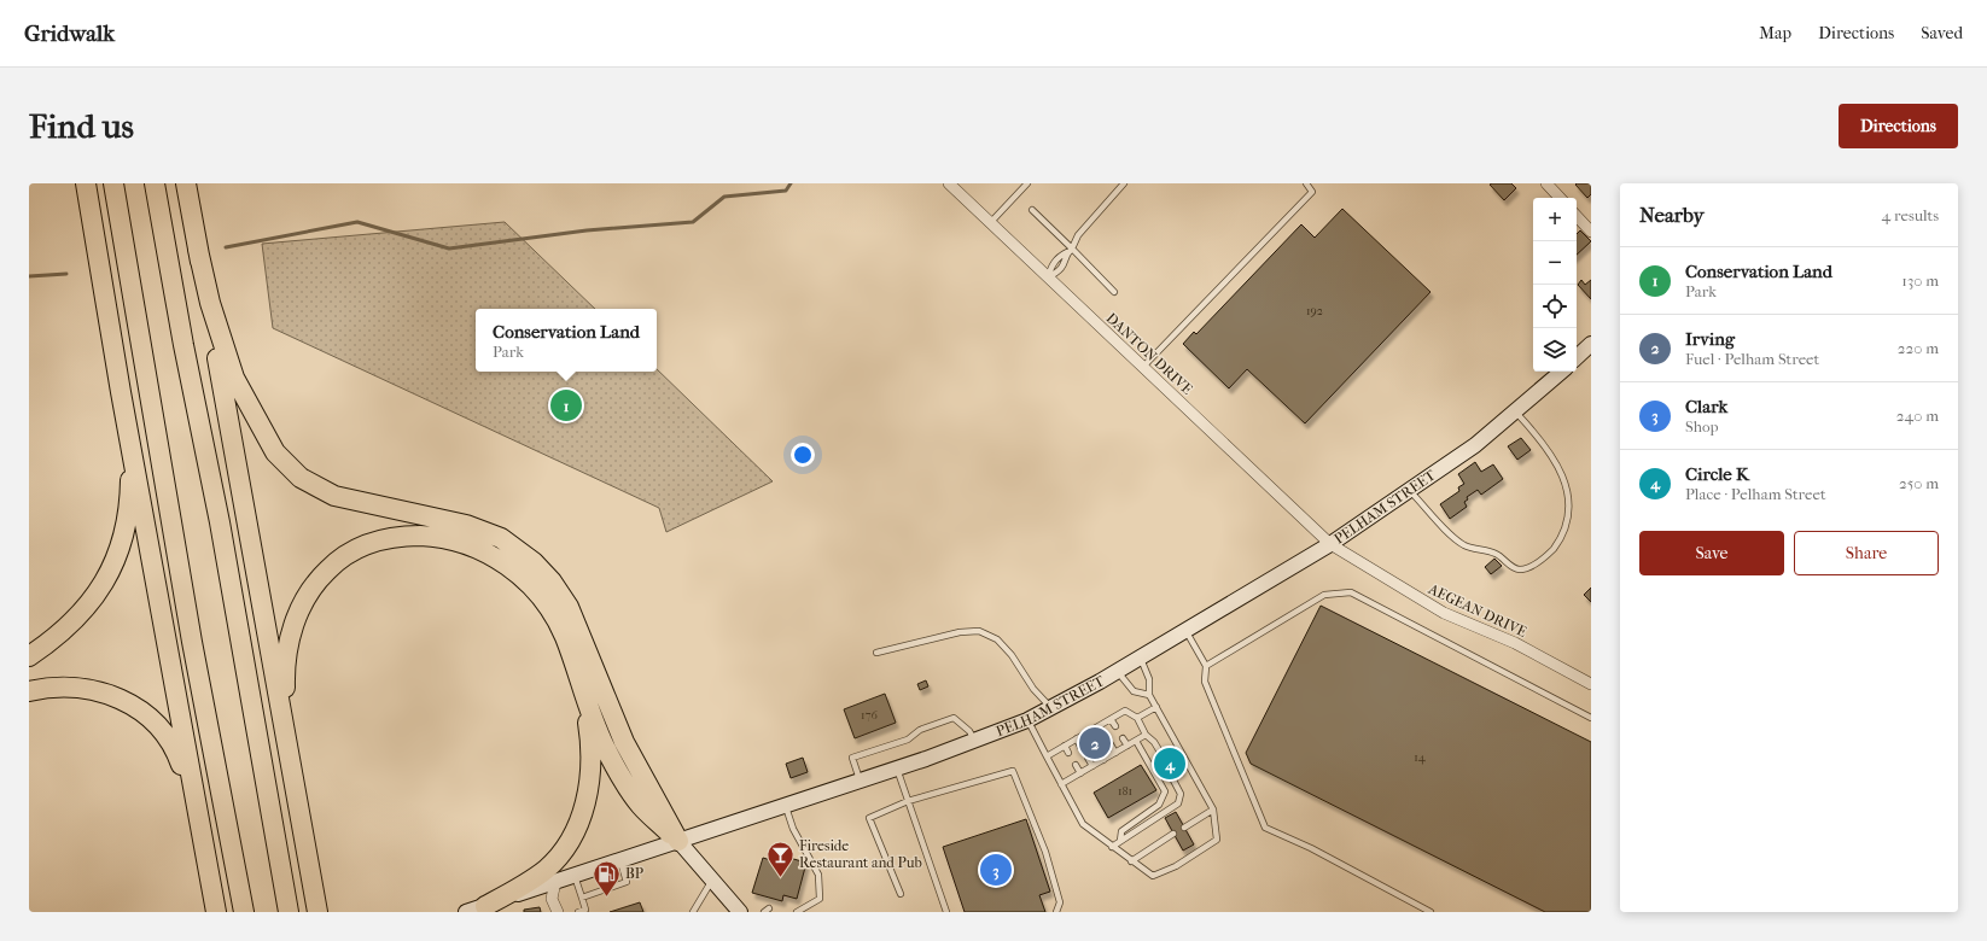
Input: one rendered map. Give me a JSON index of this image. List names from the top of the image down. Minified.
{"streets":{"street":["DANTON DRIVE","PELHAM STREET","AEGEAN DRIVE"]},"crossings":[["DANTON DRIVE","PELHAM STREET"],["DANTON DRIVE","AEGEAN DRIVE"],["PELHAM STREET","AEGEAN DRIVE"]],"places":{"bar":["Fireside Restaurant and Pub"],"fuel station":["BP"]},"house_numbers":["192","176","14","181"],"page":{"header":"Gridwalk","nav":["Map","Directions","Saved"],"buttons":["Directions",["Save","Share"]],"title":"Find us","heading":["Nearby","4 results"],"map_buttons":["+","−"],"list":[{"mark":"1","name":"Conservation Land","note":"Park","value":"130 m"},{"mark":"2","name":"Irving","note":"Fuel · Pelham Street","value":"220 m"},{"mark":"3","name":"Clark","note":"Shop","value":"240 m"},{"mark":"4","name":"Circle K","note":"Place · Pelham Street","value":"250 m"}],"popup":["Conservation Land","Park"],"pins":["1","2","4","3"]}}
